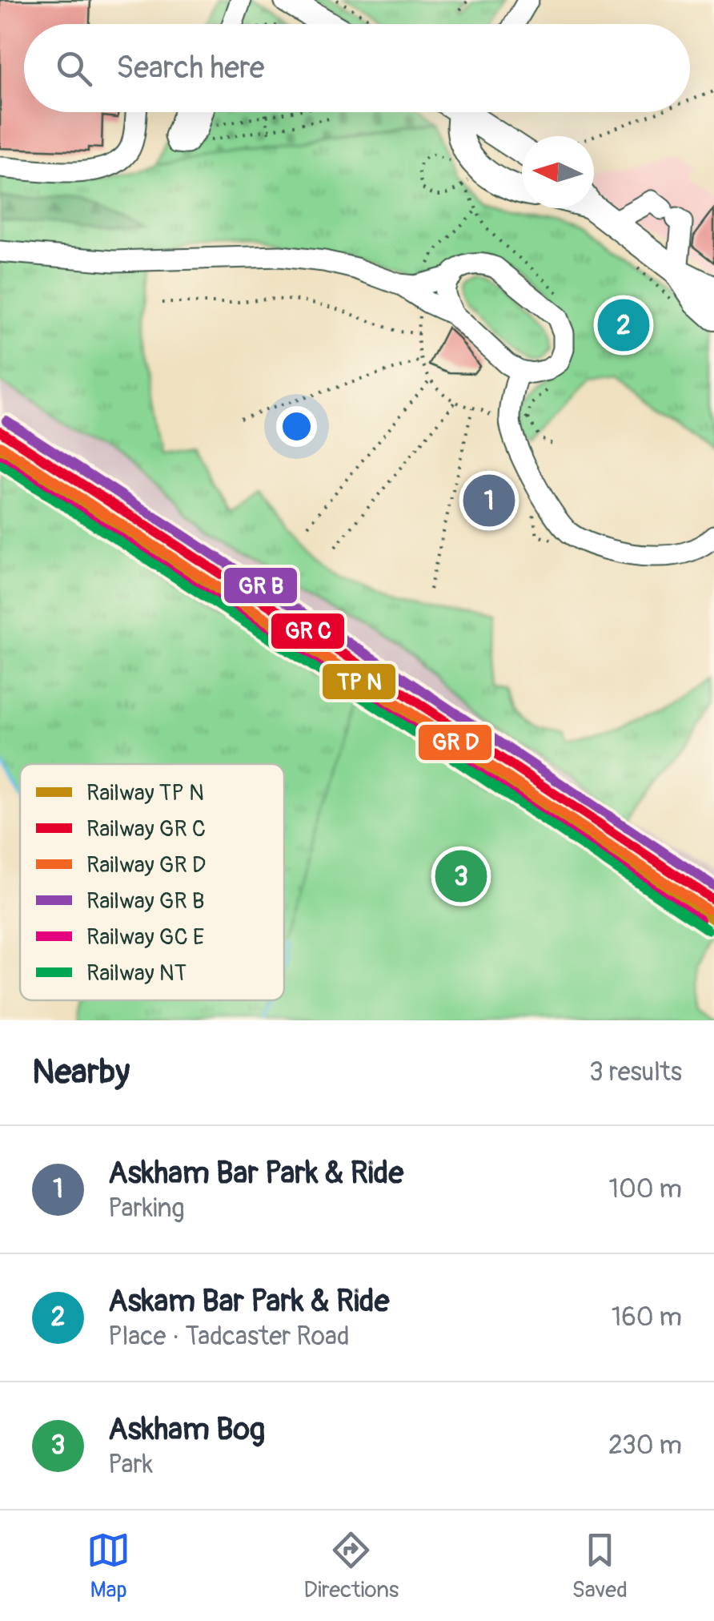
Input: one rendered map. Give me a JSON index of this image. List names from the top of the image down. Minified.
{"lines":["rail line NT"],"legend":["Railway TP N","Railway GR C","Railway GR D","Railway GR B","Railway GC E","Railway NT"],"north":"left","page":{"search":"Search here","pins":["2","1","3"],"heading":["Nearby","3 results"],"list":[{"mark":"1","name":"Askham Bar Park & Ride","note":"Parking","value":"100 m"},{"mark":"2","name":"Askam Bar Park & Ride","note":"Place · Tadcaster Road","value":"160 m"},{"mark":"3","name":"Askham Bog","note":"Park","value":"230 m"}],"nav":["Map","Directions","Saved"]}}
